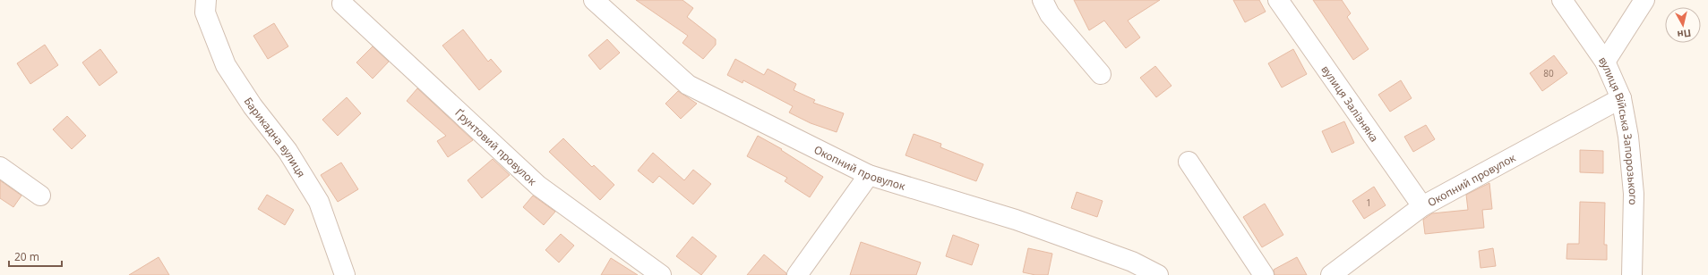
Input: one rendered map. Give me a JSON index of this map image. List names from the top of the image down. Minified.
{"streets":{"street":["вулиця Залізняка","вулиця Війська Запорозького","Барикадна вулиця","Ґрунтовий провулок","Окопний провулок"]},"crossings":[["вулиця Залізняка","Окопний провулок"],["вулиця Війська Запорозького","Окопний провулок"]],"house_numbers":["80","1"],"scale_bar":"20 m","north":"bottom"}
